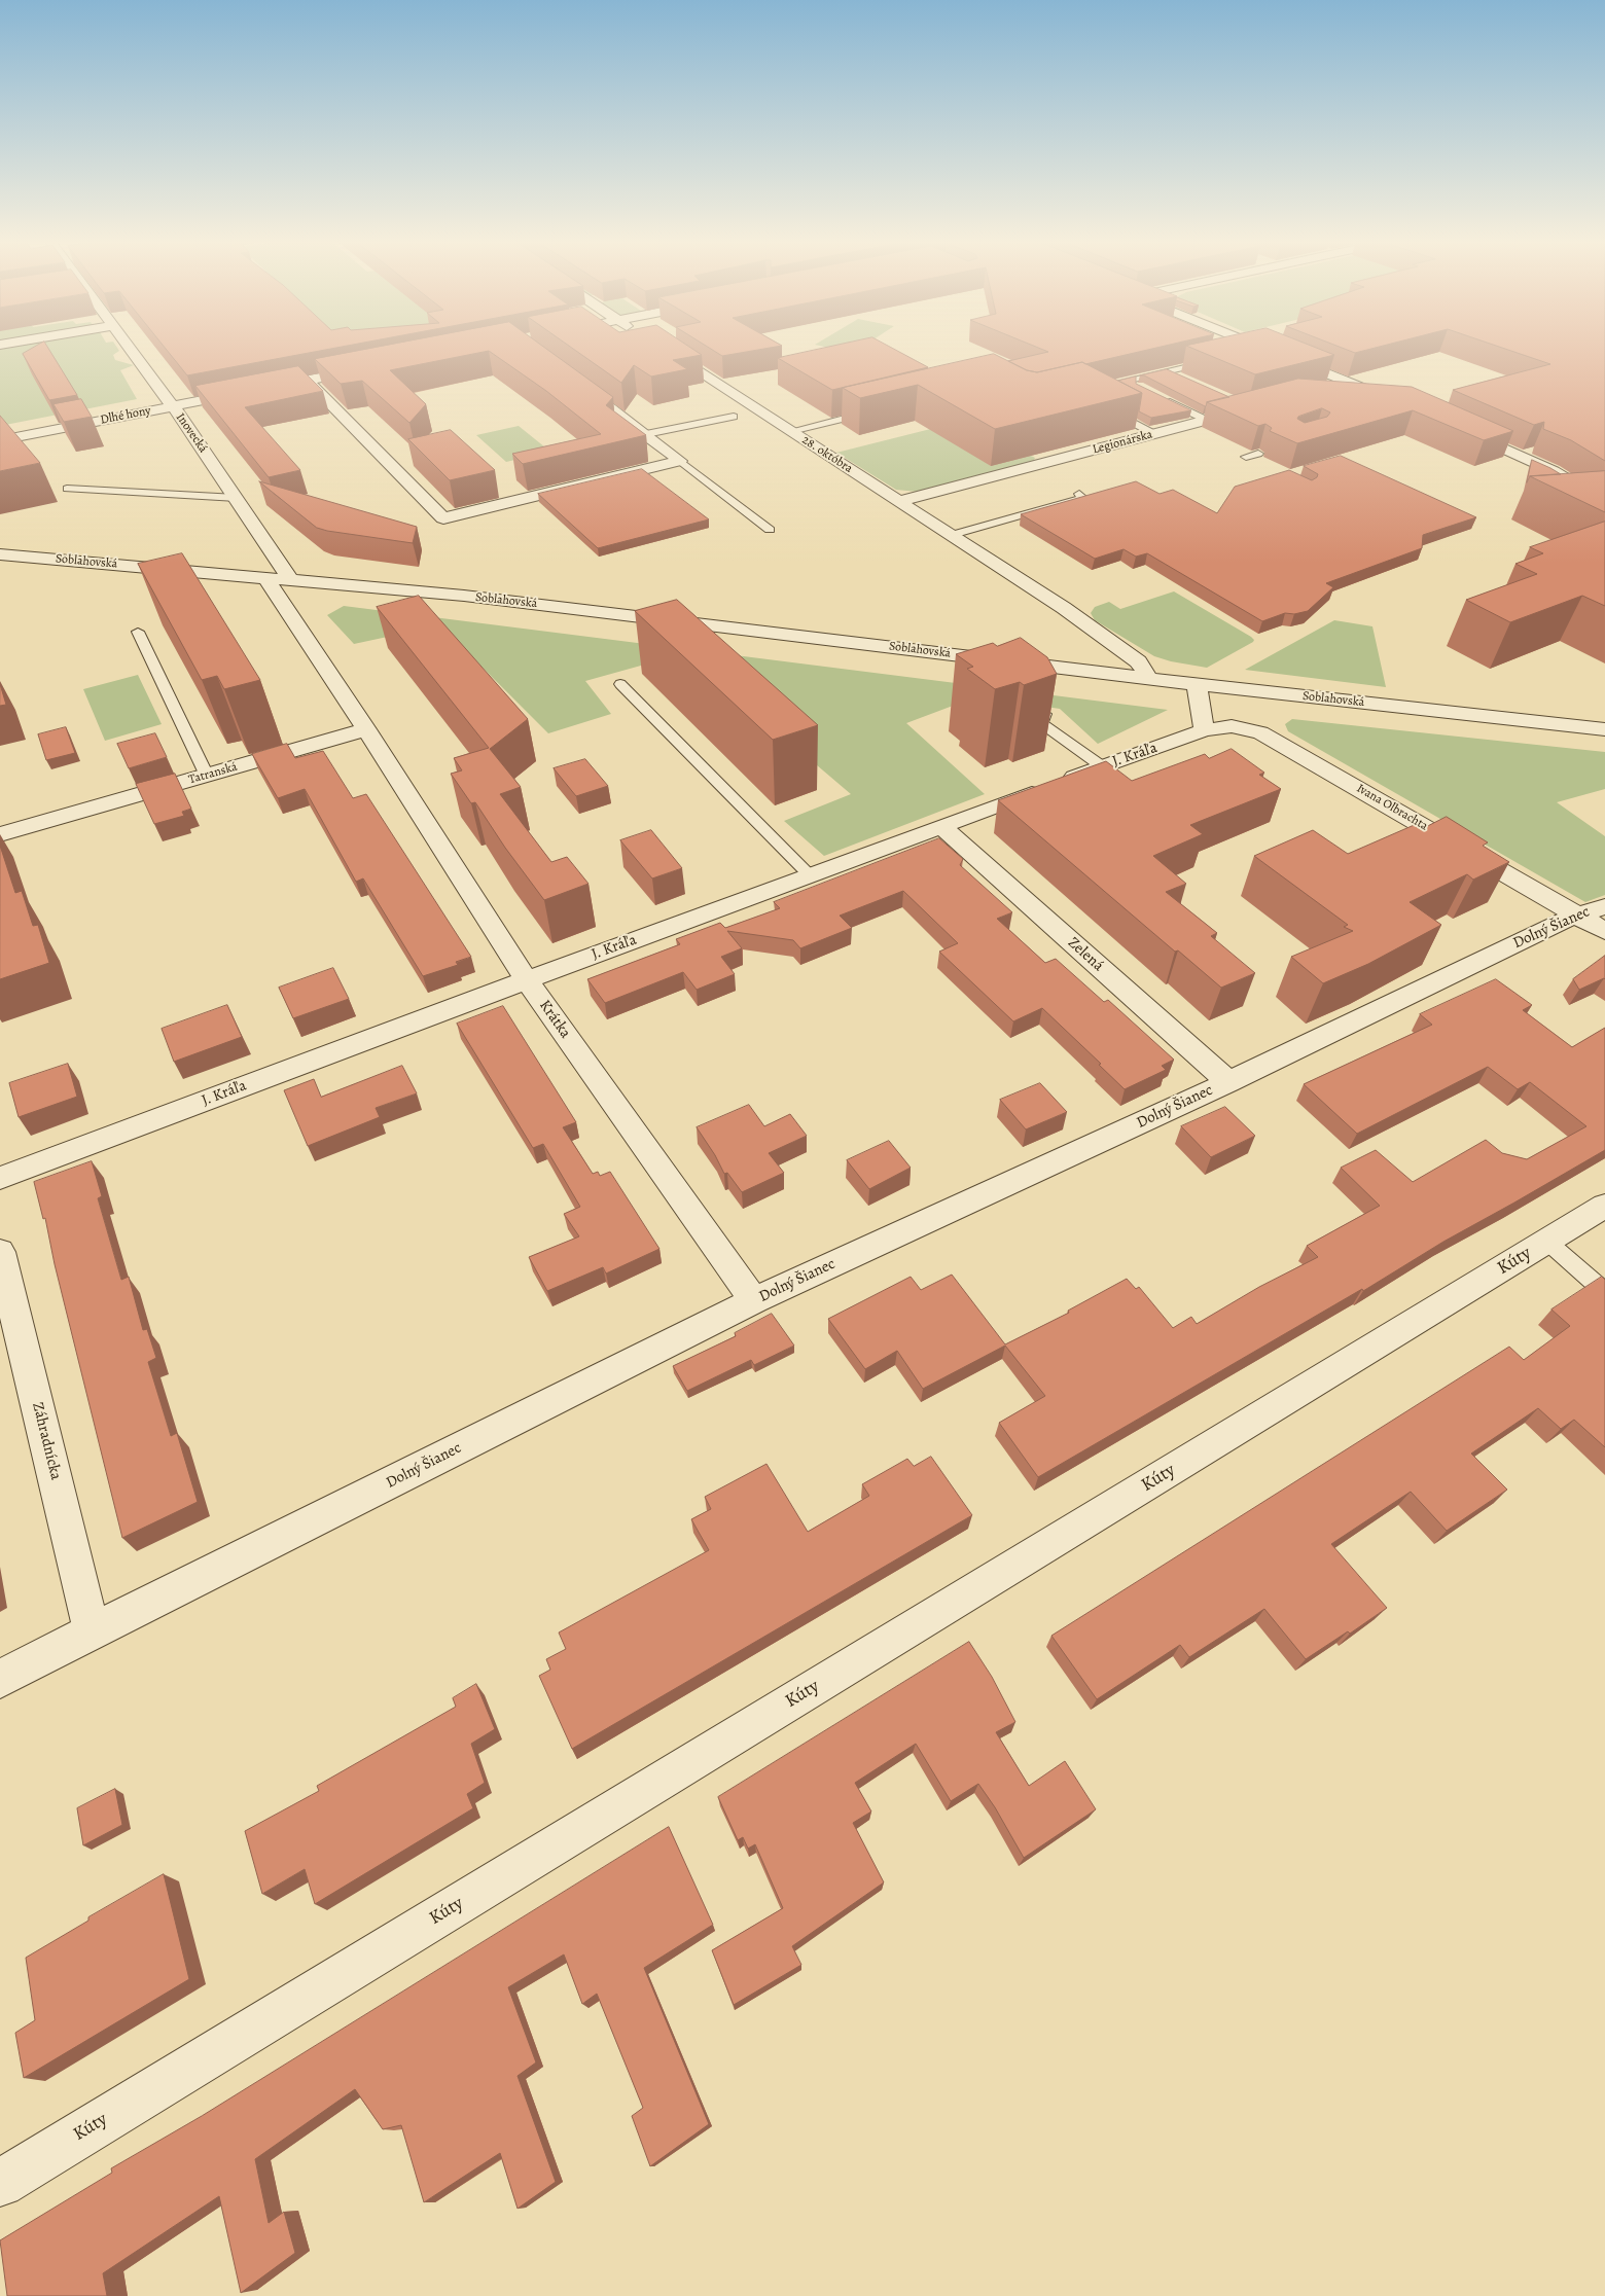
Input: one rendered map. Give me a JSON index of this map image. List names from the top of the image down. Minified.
{"streets":{"street":["Dlhé hony","Inovecká","Legionárska","28. októbra","Soblahovská","J. Kráľa","Tatranská","Ivana Olbrachta","Dolný Šianec","Zelená","Krátka","Kúty","Záhradnícka"]},"crossings":[["Dlhé hony","Inovecká"],["Inovecká","Soblahovská"],["Legionárska","28. októbra"],["28. októbra","Soblahovská"],["Soblahovská","Ivana Olbrachta"],["J. Kráľa","Ivana Olbrachta"],["J. Kráľa","Zelená"],["J. Kráľa","Krátka"],["Tatranská","Krátka"],["Ivana Olbrachta","Dolný Šianec"],["Dolný Šianec","Zelená"],["Dolný Šianec","Krátka"],["Dolný Šianec","Záhradnícka"]]}
